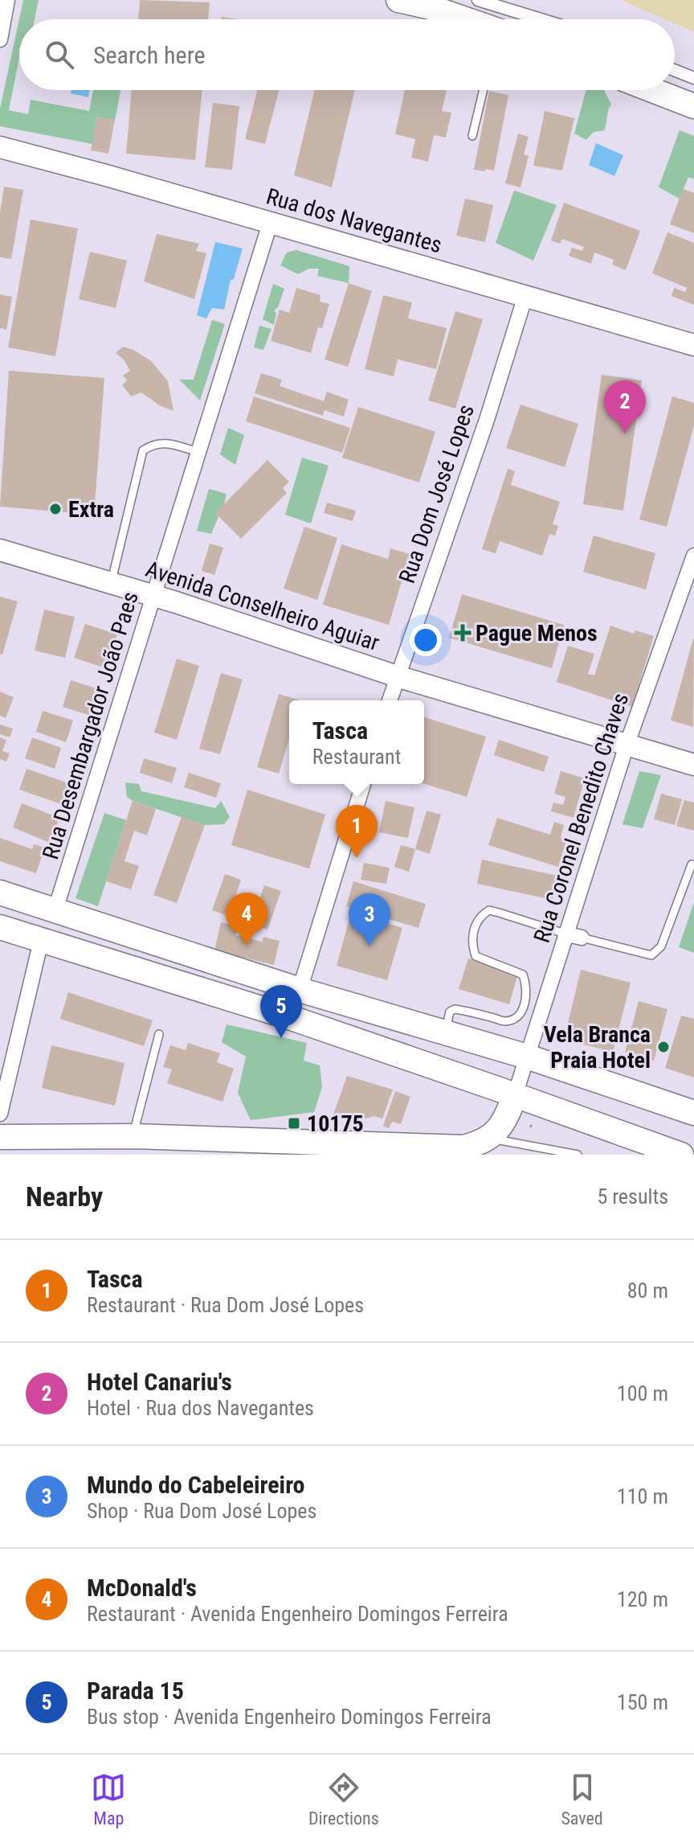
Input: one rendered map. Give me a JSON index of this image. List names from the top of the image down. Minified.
{"streets":{"main road":["Rua dos Navegantes","Avenida Conselheiro Aguiar"],"street":["Rua Dom José Lopes","Rua Desembargador João Paes","Rua Coronel Benedito Chaves"]},"crossings":[["Rua dos Navegantes","Rua Dom José Lopes"],["Rua dos Navegantes","Rua Desembargador João Paes"],["Rua Dom José Lopes","Avenida Conselheiro Aguiar"],["Avenida Conselheiro Aguiar","Rua Desembargador João Paes"],["Avenida Conselheiro Aguiar","Rua Coronel Benedito Chaves"]],"places":{"other":["Extra","Vela Branca Praia Hotel"],"health":["Pague Menos"],"transit":["10175"]},"page":{"search":"Search here","pins":["2","1","4","3","5"],"popup":["Tasca","Restaurant"],"heading":["Nearby","5 results"],"list":[{"mark":"1","name":"Tasca","note":"Restaurant · Rua Dom José Lopes","value":"80 m"},{"mark":"2","name":"Hotel Canariu's","note":"Hotel · Rua dos Navegantes","value":"100 m"},{"mark":"3","name":"Mundo do Cabeleireiro","note":"Shop · Rua Dom José Lopes","value":"110 m"},{"mark":"4","name":"McDonald's","note":"Restaurant · Avenida Engenheiro Domingos Ferreira","value":"120 m"},{"mark":"5","name":"Parada 15","note":"Bus stop · Avenida Engenheiro Domingos Ferreira","value":"150 m"}],"nav":["Map","Directions","Saved"]}}
